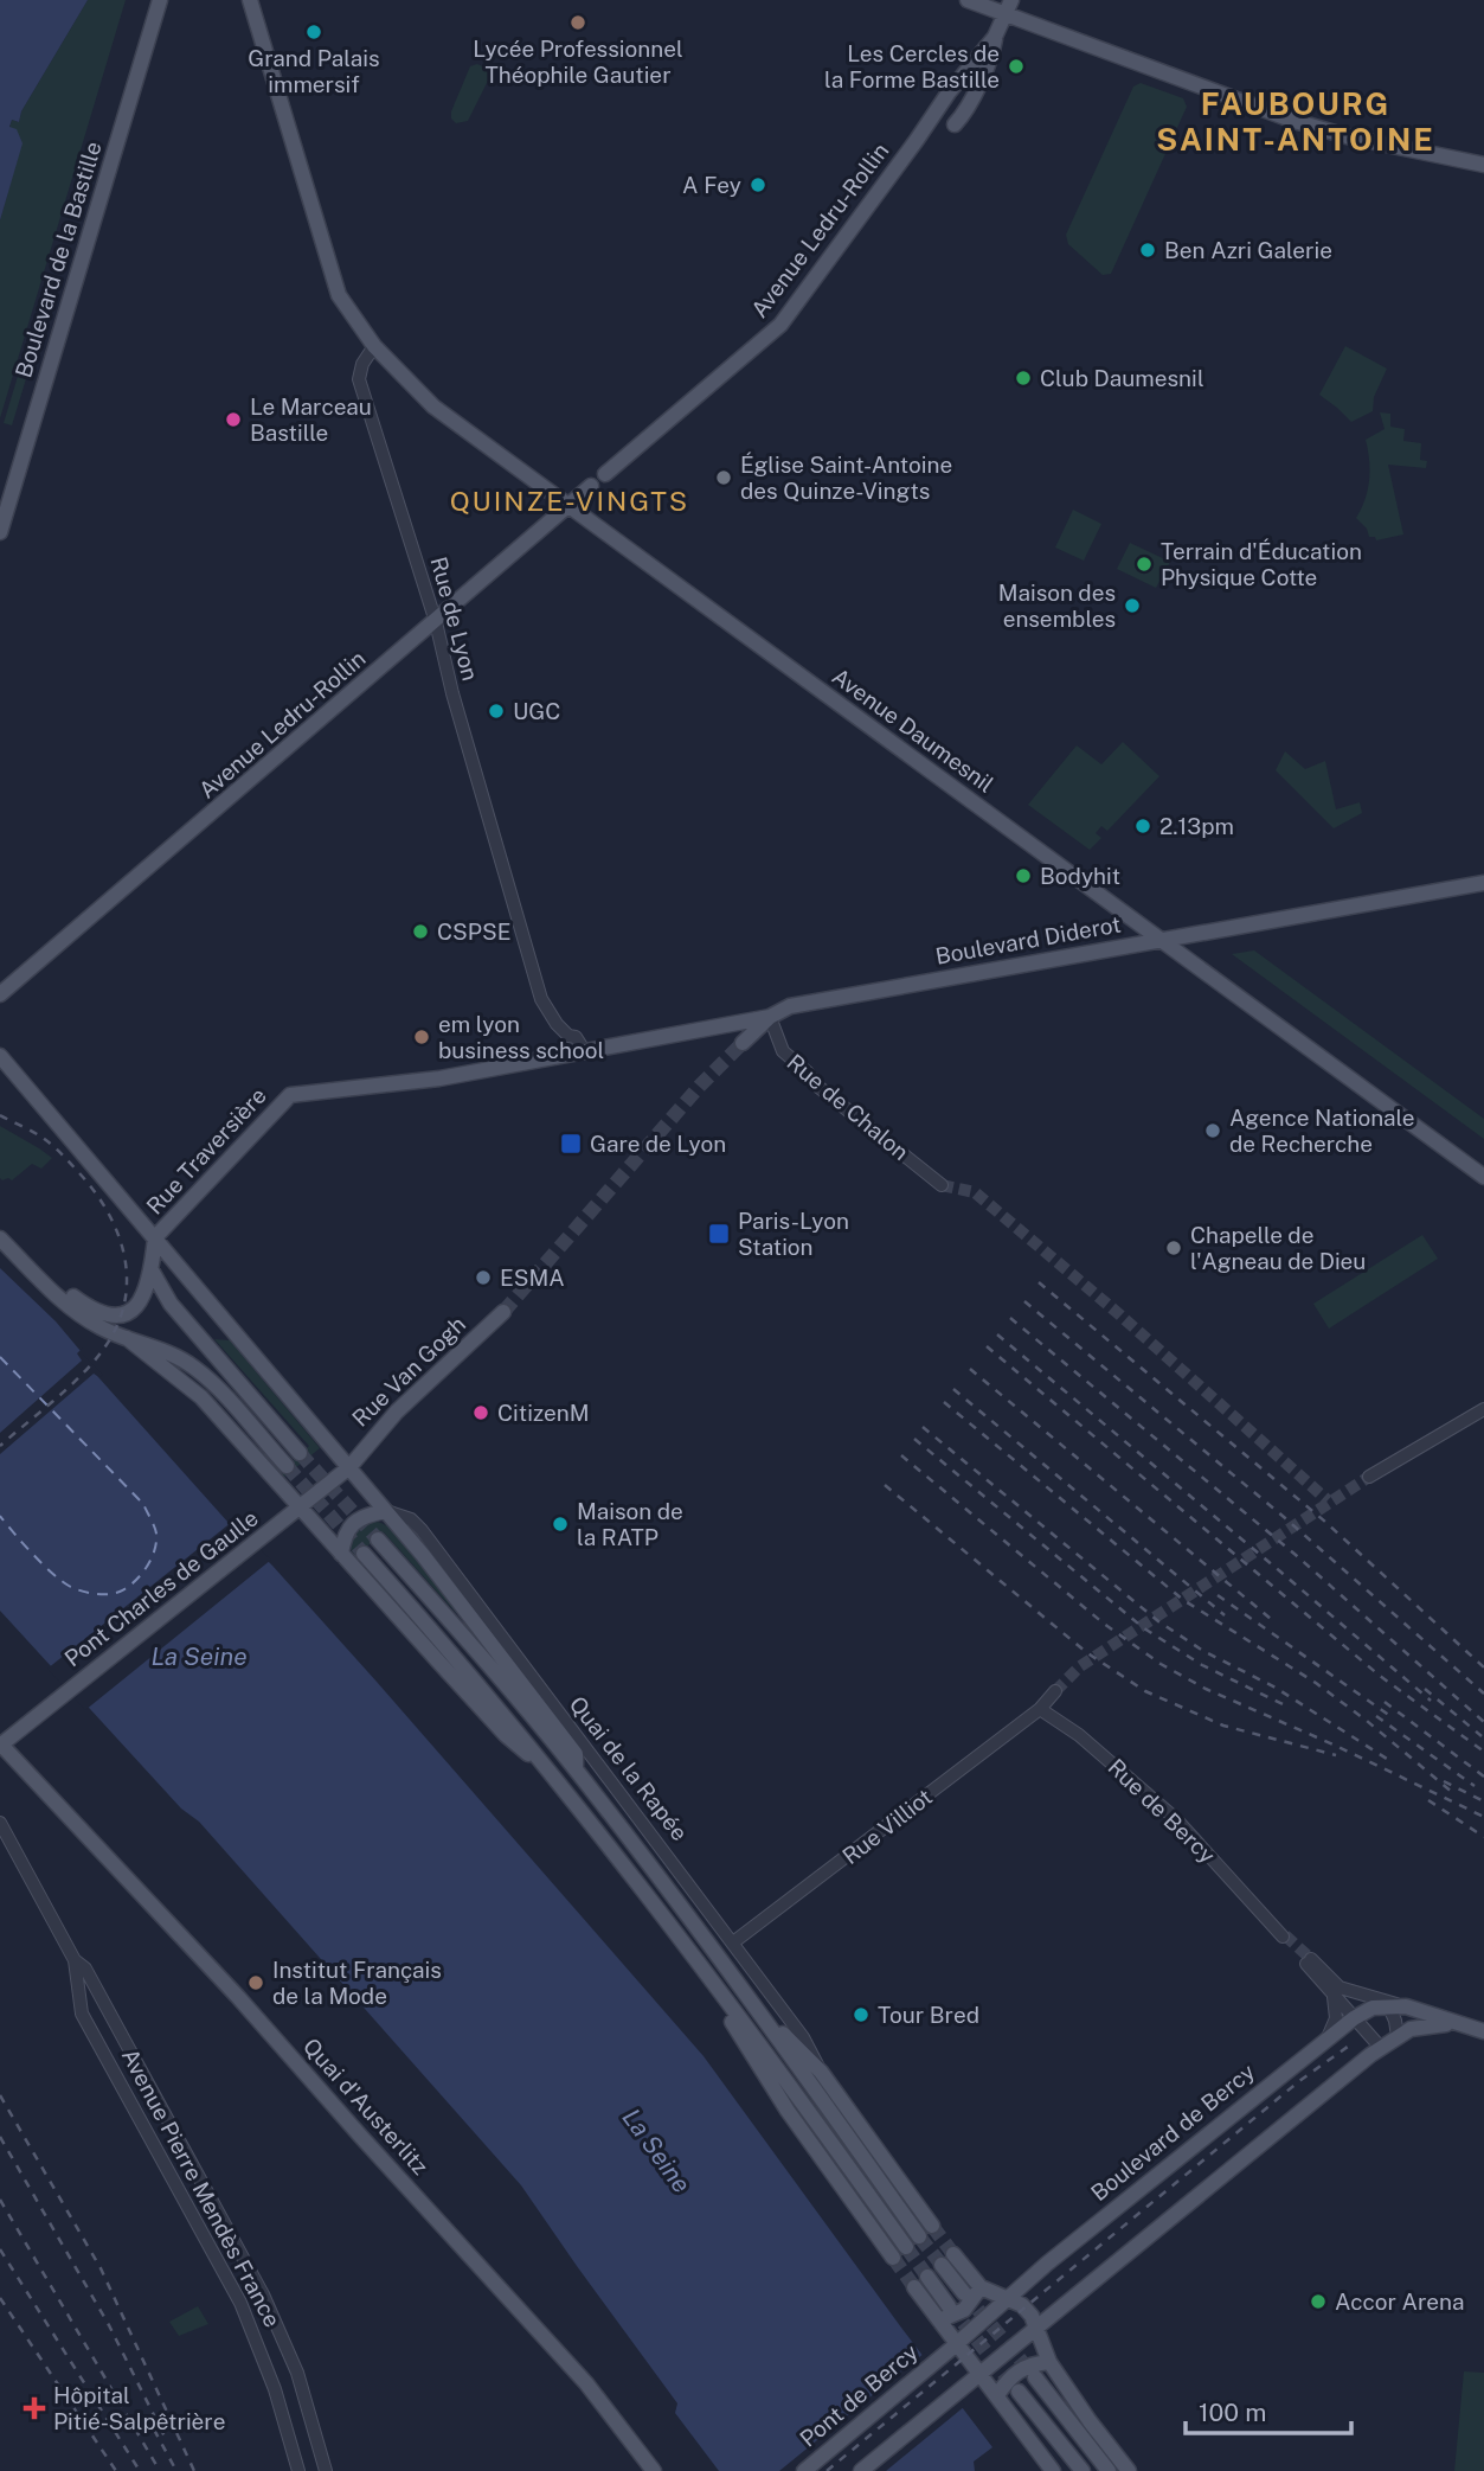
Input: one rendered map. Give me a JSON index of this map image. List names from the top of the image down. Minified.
{"streets":{"main road":["Avenue Ledru-Rollin","Boulevard de la Bastille","Avenue Daumesnil","Boulevard Diderot","Rue Traversière","Rue Van Gogh","Pont Charles de Gaulle","Quai de la Rapée","Quai d'Austerlitz","Boulevard de Bercy","Pont de Bercy"],"street":["Rue de Lyon","Rue de Chalon","Rue de Bercy","Rue Villiot","Avenue Pierre Mendès France"]},"crossings":[["Avenue Ledru-Rollin","Rue de Lyon"],["Avenue Ledru-Rollin","Avenue Daumesnil"],["Rue de Lyon","Avenue Daumesnil"],["Rue de Lyon","Boulevard Diderot"],["Avenue Daumesnil","Boulevard Diderot"],["Boulevard Diderot","Rue de Chalon"],["Boulevard Diderot","Rue Traversière"],["Rue Traversière","Quai de la Rapée"],["Rue Van Gogh","Pont Charles de Gaulle"],["Rue Van Gogh","Quai de la Rapée"],["Pont Charles de Gaulle","Quai de la Rapée"],["Pont Charles de Gaulle","Quai d'Austerlitz"],["Quai de la Rapée","Rue Villiot"],["Rue de Bercy","Rue Villiot"],["Boulevard de Bercy","Pont de Bercy"]],"districts":["FAUBOURG SAINT-ANTOINE","QUINZE-VINGTS"],"water":["La Seine"],"places":{"other":["Lycée Professionnel Théophile Gautier","Grand Palais immersif","Les Cercles de la Forme Bastille","A Fey","Ben Azri Galerie","Club Daumesnil","Le Marceau Bastille","Église Saint-Antoine des Quinze-Vingts","Terrain d'Éducation Physique Cotte","Maison des ensembles","UGC","2.13pm","Bodyhit","CSPSE","em lyon business school","Agence Nationale de Recherche","Chapelle de l'Agneau de Dieu","ESMA","CitizenM","Maison de la RATP","Institut Français de la Mode","Tour Bred","Accor Arena"],"transit":["Gare de Lyon","Paris-Lyon Station"],"health":["Hôpital Pitié-Salpêtrière"]},"scale_bar":"100 m"}
